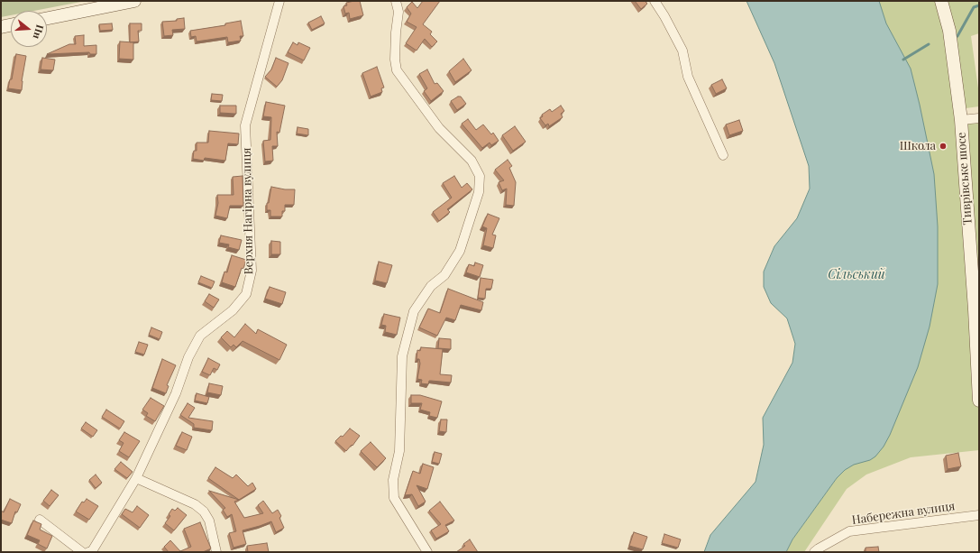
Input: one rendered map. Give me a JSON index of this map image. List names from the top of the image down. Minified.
{"streets":{"main road":["Тиврівське шосе"],"street":["Верхня Нагірна вулиця","Набережна вулиця"]},"water":["Сільський"],"places":["Школа"],"north":"right"}
